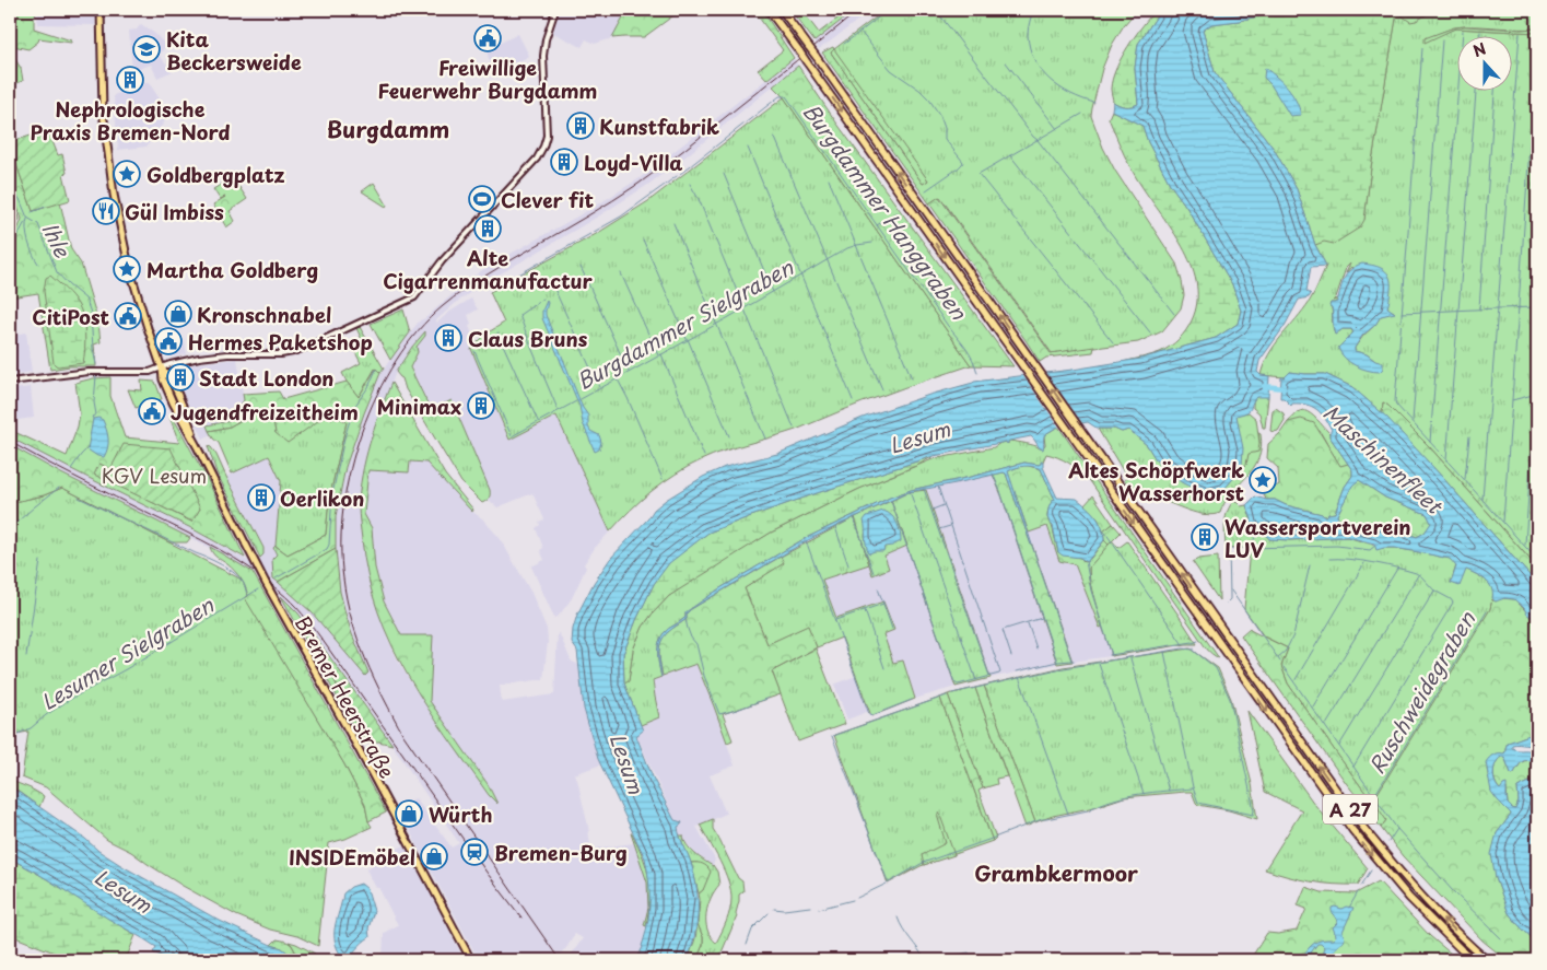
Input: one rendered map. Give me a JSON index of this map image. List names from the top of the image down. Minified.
{"streets":{"highway":["A 27"],"main road":["Bremer Heerstraße"]},"districts":["Burgdamm","Grambkermoor"],"water":["Burgdammer Hanggraben","Ihle","Burgdammer Sielgraben","Lesum","Maschinenfleet","Lesumer Sielgraben","Ruschweidegraben"],"parks":["KGV Lesum"],"places":{"public building":["Freiwillige Feuerwehr Burgdamm","CitiPost","Hermes Paketshop","Jugendfreizeitheim"],"school or university":["Kita Beckersweide"],"building":["Nephrologische Praxis Bremen-Nord","Kunstfabrik","Loyd-Villa","Alte Cigarrenmanufactur","Claus Bruns","Stadt London","Minimax","Oerlikon","Wassersportverein LUV"],"place":["Goldbergplatz","Martha Goldberg","Altes Schöpfwerk Wasserhorst"],"sports":["Clever fit"],"restaurant":["Gül Imbiss"],"shop":["Kronschnabel","Würth","INSIDEmöbel"],"station":["Bremen-Burg"]},"north":"top"}
